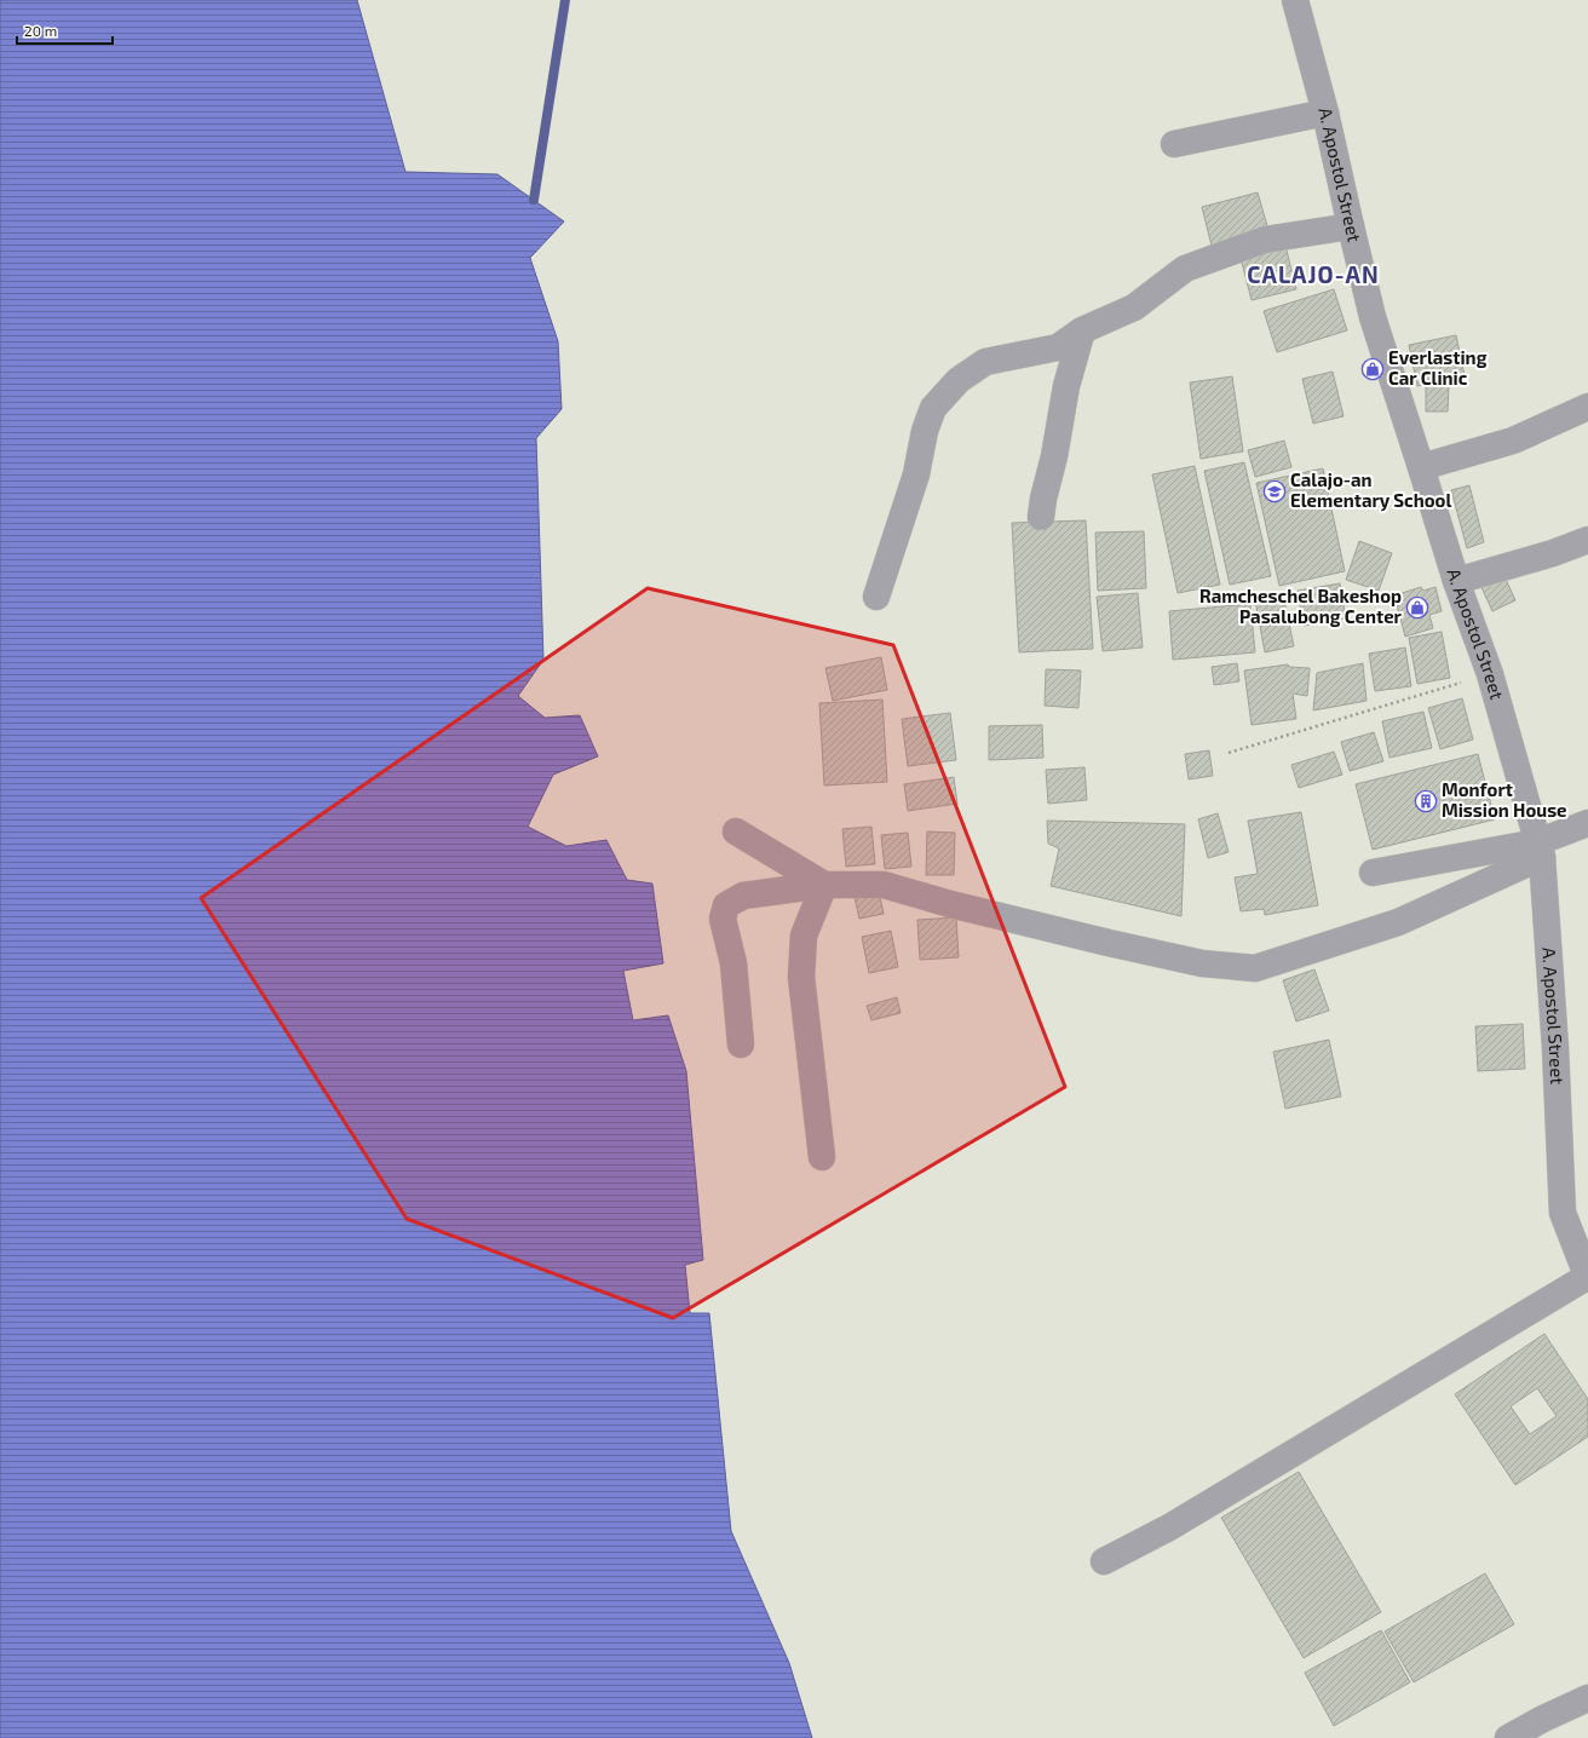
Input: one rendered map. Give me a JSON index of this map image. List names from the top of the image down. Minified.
{"streets":{"street":["A. Apostol Street"]},"districts":["CALAJO-AN"],"places":{"shop":["Everlasting Car Clinic","Ramcheschel Bakeshop Pasalubong Center"],"school or university":["Calajo-an Elementary School"],"building":["Monfort Mission House"]},"scale_bar":"20 m"}
